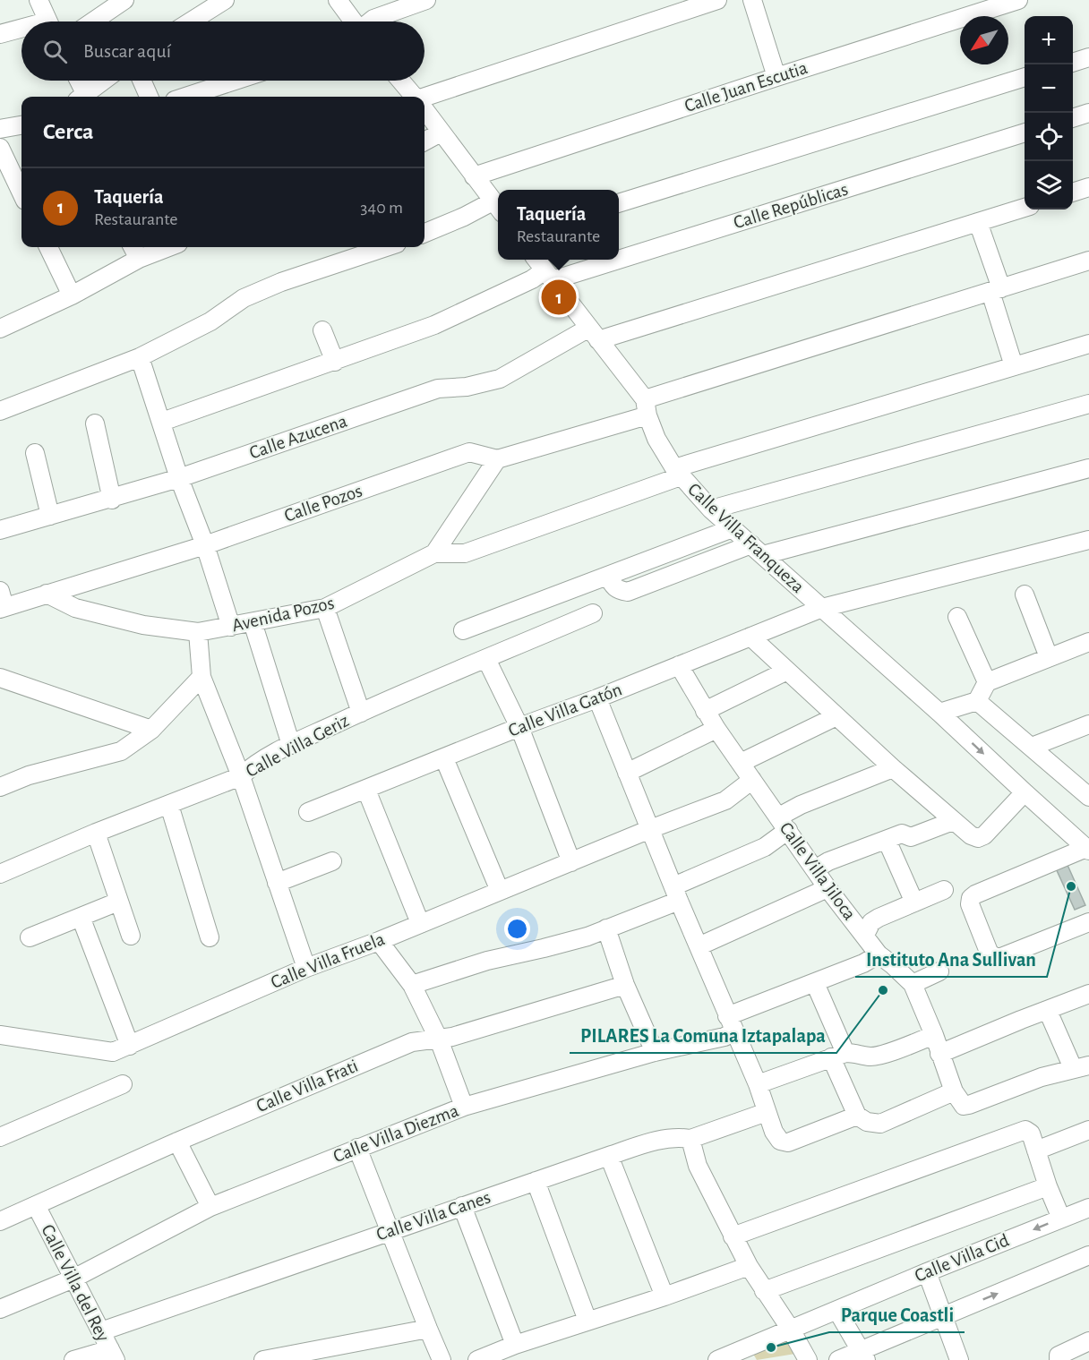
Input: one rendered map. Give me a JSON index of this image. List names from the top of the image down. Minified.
{"streets":{"street":["Calle Juan Escutia","Calle Repúblicas","Calle Azucena","Calle Pozos","Calle Villa Franqueza","Avenida Pozos","Calle Villa Gatón","Calle Villa Geriz","Calle Villa Jiloca","Calle Villa Fruela","Calle Villa Frati","Calle Villa Diezma","Calle Villa Canes","Calle Villa Cid","Calle Villa del Rey"]},"crossings":[["Calle Repúblicas","Calle Villa Franqueza"],["Calle Azucena","Calle Villa Franqueza"],["Calle Pozos","Avenida Pozos"],["Calle Villa Franqueza","Calle Villa Gatón"],["Calle Villa Gatón","Calle Villa Jiloca"],["Calle Villa Jiloca","Calle Villa Fruela"],["Calle Villa Jiloca","Calle Villa Diezma"],["Calle Villa Frati","Calle Villa del Rey"],["Calle Villa Diezma","Calle Villa del Rey"],["Calle Villa Canes","Calle Villa del Rey"]],"places":["Instituto Ana Sullivan","PILARES La Comuna Iztapalapa","Parque Coastli"],"north":"bottom left","page":{"map_buttons":["+","−"],"search":"Buscar aquí","heading":"Cerca","list":[{"mark":"1","name":"Taquería","note":"Restaurante","value":"340 m"}],"popup":["Taquería","Restaurante"],"pins":"1"}}
